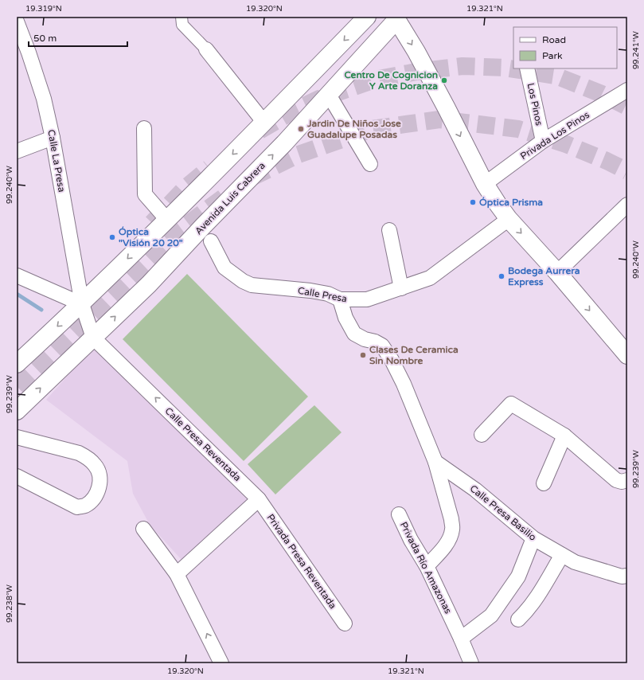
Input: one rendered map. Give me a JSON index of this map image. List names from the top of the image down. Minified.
{"streets":{"main road":["Avenida Luis Cabrera"],"street":["Los Pinos","Privada Los Pinos","Calle La Presa","Calle Presa","Calle Presa Reventada","Calle Presa Basilio","Privada Presa Reventada","Privada Río Amazonas"]},"crossings":[["Los Pinos","Privada Los Pinos"],["Calle La Presa","Calle Presa Reventada"],["Avenida Luis Cabrera","Calle Presa Reventada"],["Calle Presa Reventada","Privada Presa Reventada"]],"one_way":["Calle Presa Reventada"],"places":["Centro De Cognicion Y Arte Doranza","Jardin De Niños Jose Guadalupe Posadas","Óptica Prisma","Óptica \"Visión 20 20\"","Bodega Aurrera Express","Clases De Ceramica Sin Nombre"],"legend":["Road","Park"],"scale_bar":"50 m","coordinates":["19.319°N","19.320°N","19.321°N","99.241°W","99.240°W","99.239°W","99.238°W"]}
